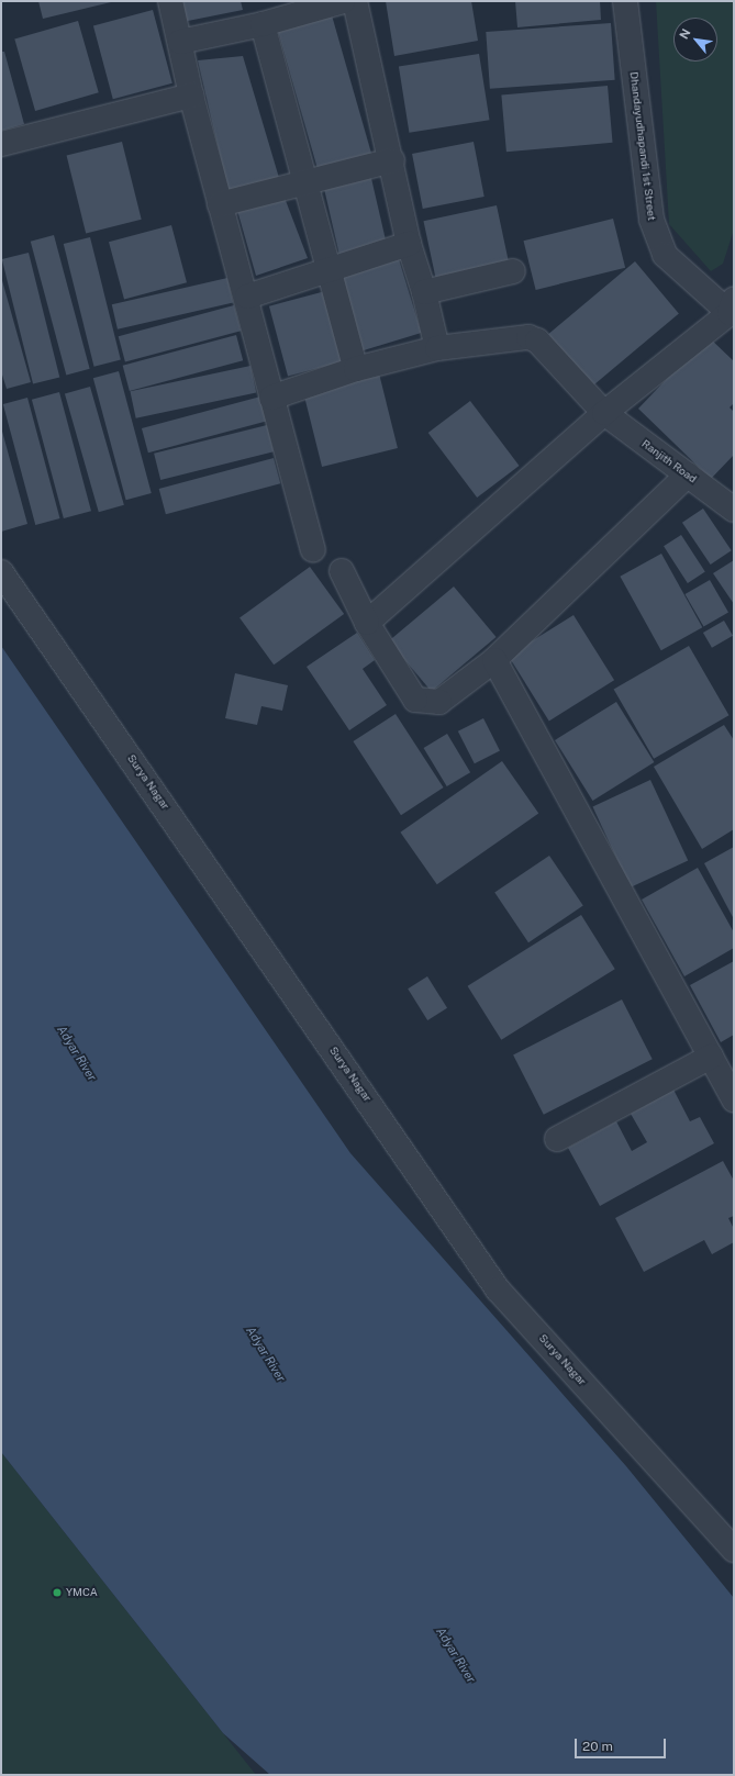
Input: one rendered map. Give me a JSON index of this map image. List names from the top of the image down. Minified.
{"streets":{"street":["Dhandayudhapandi 1st Street","Ranjith Road","Surya Nagar"]},"water":["Adyar River"],"places":["YMCA"],"scale_bar":"20 m","north":"top left"}
